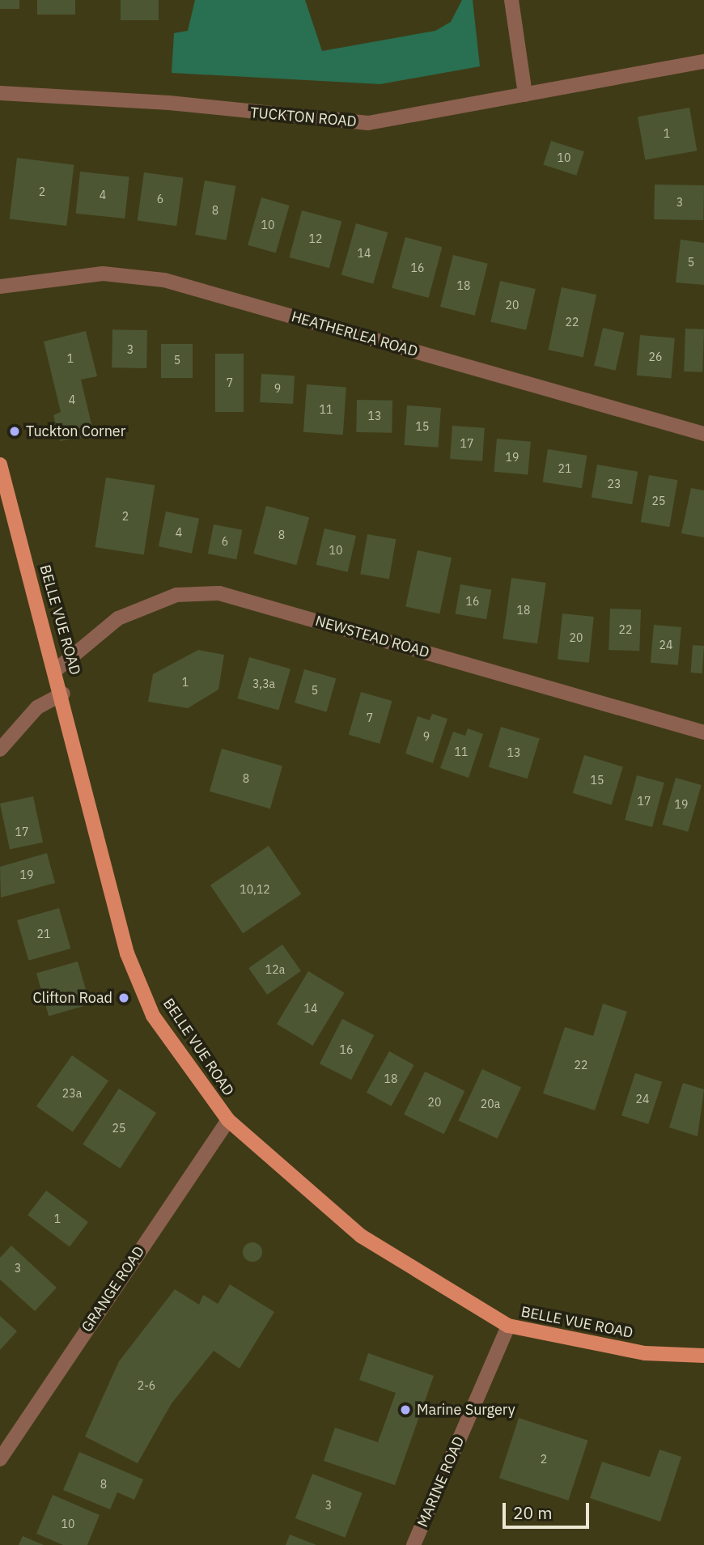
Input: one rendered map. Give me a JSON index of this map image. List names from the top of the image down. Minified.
{"streets":{"main road":["BELLE VUE ROAD"],"street":["TUCKTON ROAD","HEATHERLEA ROAD","NEWSTEAD ROAD","GRANGE ROAD","MARINE ROAD"]},"crossings":[["BELLE VUE ROAD","NEWSTEAD ROAD"],["BELLE VUE ROAD","GRANGE ROAD"],["BELLE VUE ROAD","MARINE ROAD"]],"places":["Tuckton Corner","Clifton Road","Marine Surgery"],"house_numbers":["1","10","2","4","6","3","8","10","12","14","5","16","18","20","22","3","26","1","5","7","9","4","11","13","15","17","19","21","23","25","2","4","8","6","10","16","18","22","20","24","1","3,3a","5","7","9","11","13","8","15","17","19","17","19","10,12","21","12a","14","16","22","18","23a","24","20","20a","25","1","3","2-6","2","8","3","10"],"scale_bar":"20 m"}
